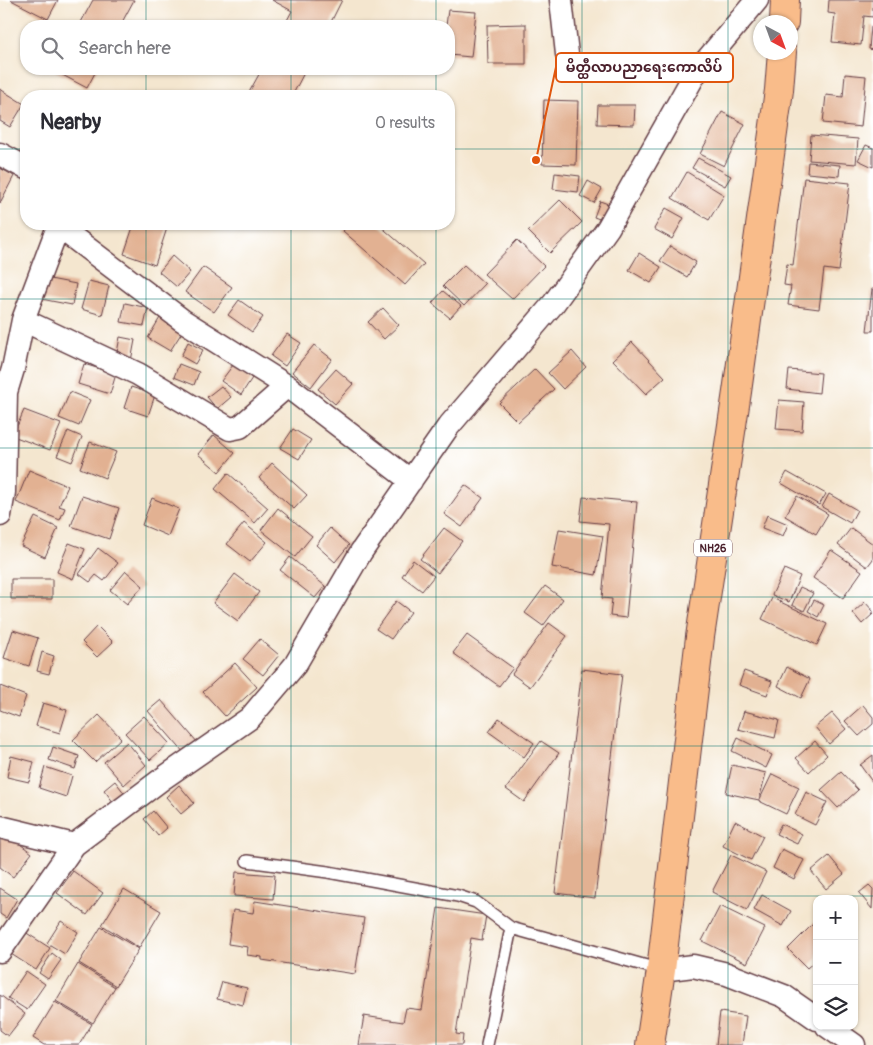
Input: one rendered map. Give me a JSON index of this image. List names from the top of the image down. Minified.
{"streets":{"highway":["NH26"]},"places":["မိတ္ထီလာပညာရေးကောလိပ်"],"north":"bottom right","page":{"search":"Search here","heading":["Nearby","0 results"],"map_buttons":["+","−"]}}
